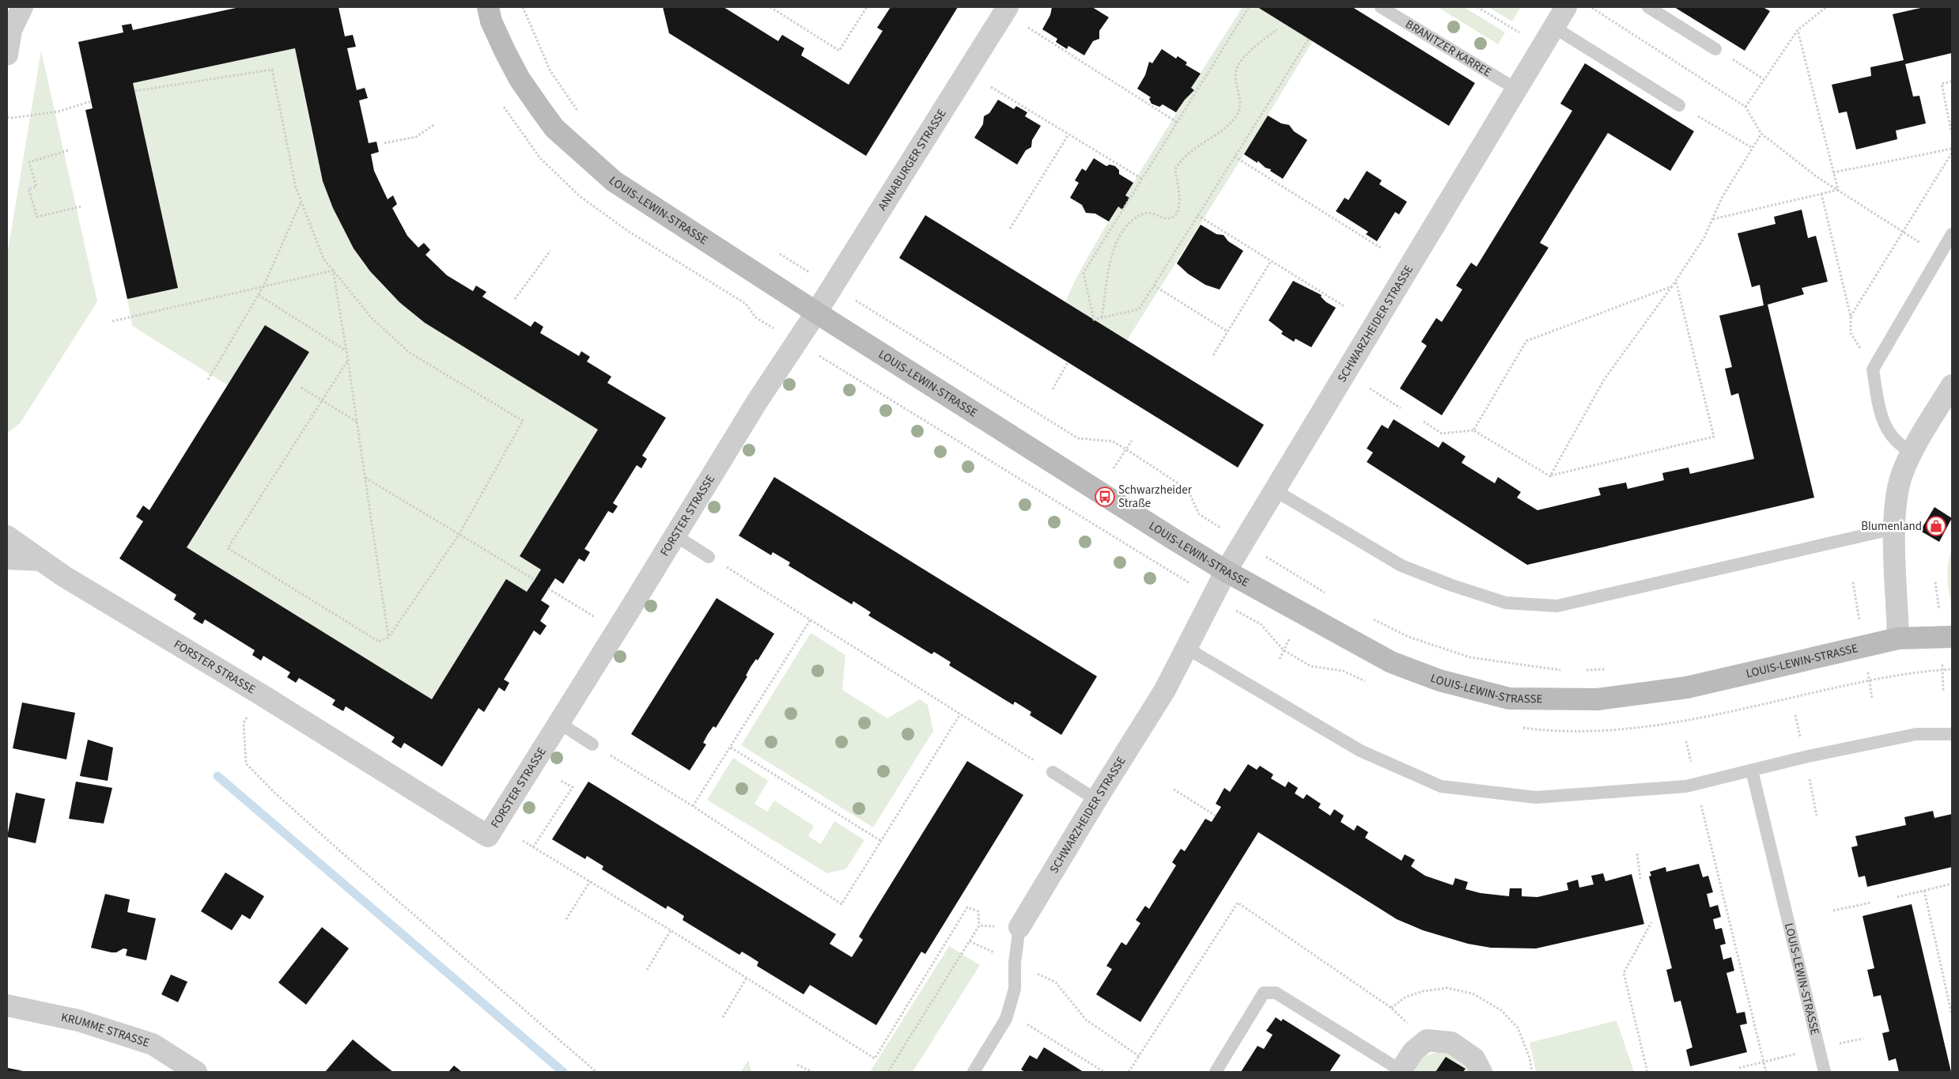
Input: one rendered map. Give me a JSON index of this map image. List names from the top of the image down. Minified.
{"streets":{"street":["ANNABURGER STRASSE","LOUIS-LEWIN-STRASSE","SCHWARZHEIDER STRASSE","FORSTER STRASSE","KRUMME STRASSE"],"lane":["BRANITZER KARREE"]},"crossings":[["BRANITZER KARREE","SCHWARZHEIDER STRASSE"],["ANNABURGER STRASSE","LOUIS-LEWIN-STRASSE"],["ANNABURGER STRASSE","FORSTER STRASSE"],["LOUIS-LEWIN-STRASSE","SCHWARZHEIDER STRASSE"],["LOUIS-LEWIN-STRASSE","FORSTER STRASSE"]],"places":{"bus stop":["Schwarzheider Straße"],"shop":["Blumenland"]}}
